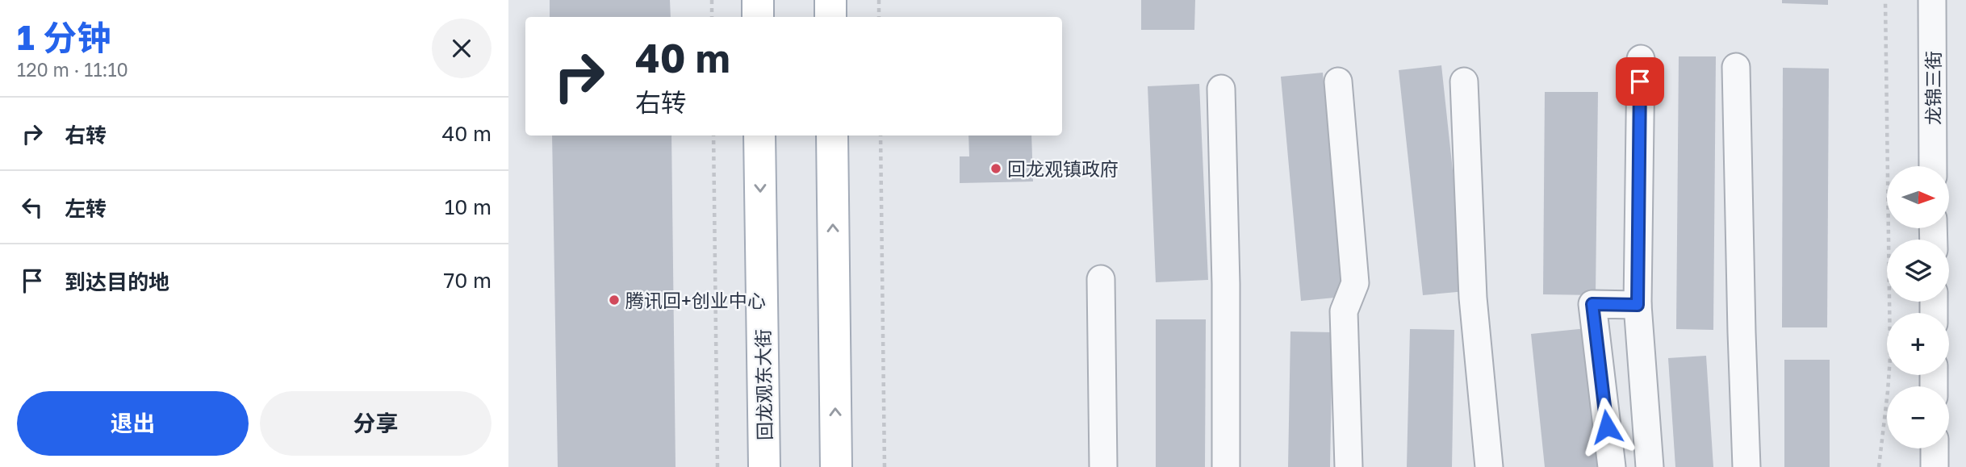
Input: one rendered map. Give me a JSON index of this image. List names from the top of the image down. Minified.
{"streets":{"main road":["回龙观东大街"],"street":["龙锦三街"]},"places":["回龙观镇政府","腾讯回+创业中心"],"north":"right","page":{"heading":["1 分钟","120 m · 11:10"],"turn":["40 m","右转"],"list":[{"name":"右转","value":"40 m"},{"name":"左转","value":"10 m"},{"name":"到达目的地","value":"70 m"}],"map_buttons":["+","−"],"buttons":["退出","分享"]}}
